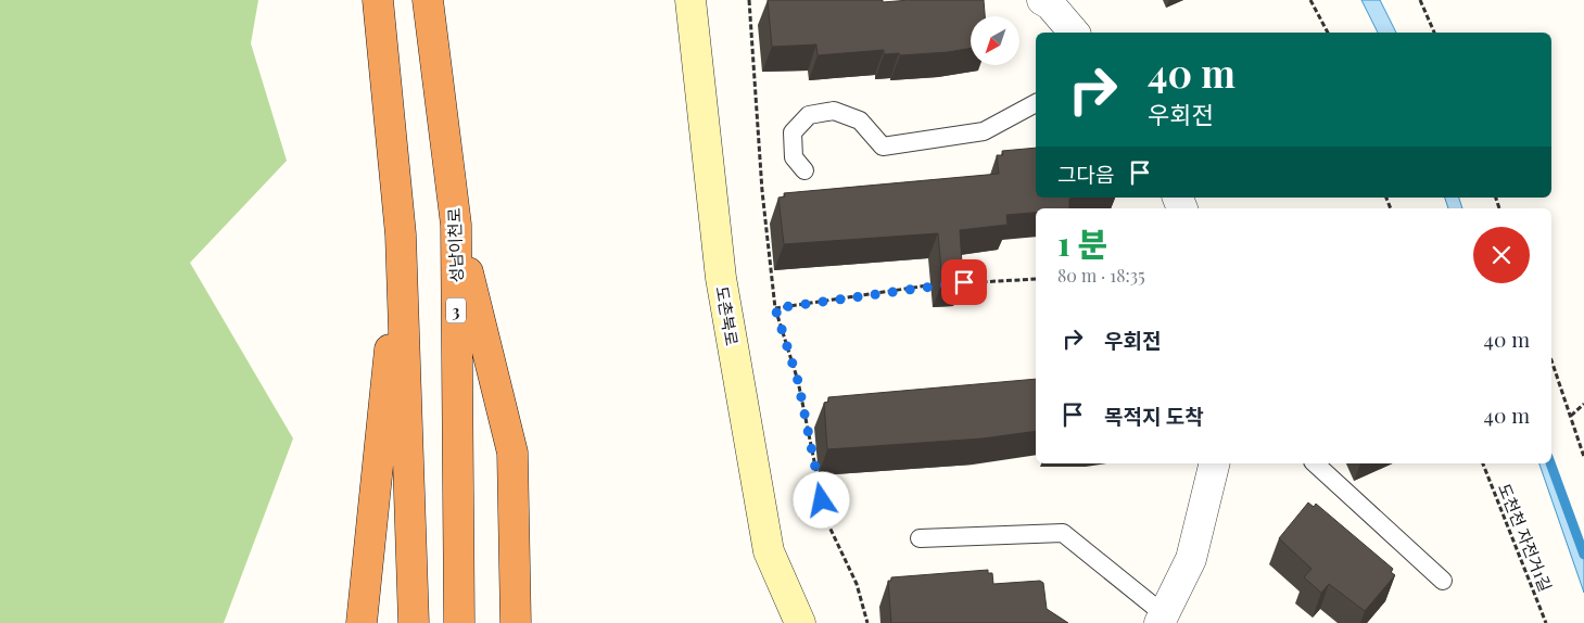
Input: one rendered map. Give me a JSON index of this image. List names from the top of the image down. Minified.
{"streets":{"highway":["성남이천로","3"],"street":["도촌북로"],"path":["도천천 자전거1길"]},"north":"bottom left","page":{"turn":["40 m","우회전"],"then":"그다음","heading":["1 분","80 m · 18:35"],"list":[{"name":"우회전","value":"40 m"},{"name":"목적지 도착","value":"40 m"}]}}
